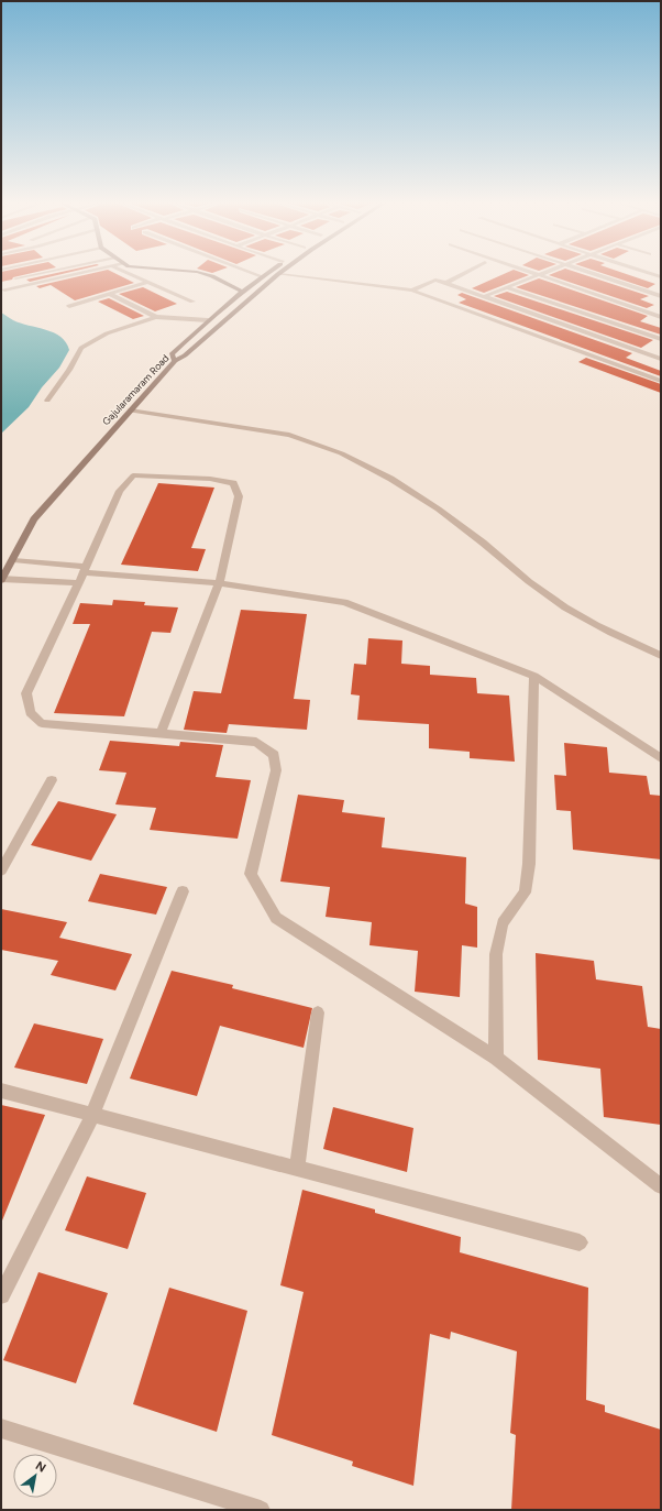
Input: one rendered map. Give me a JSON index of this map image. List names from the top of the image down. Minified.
{"streets":{"main road":["Gajularamaram Road"]},"north":"top right"}
